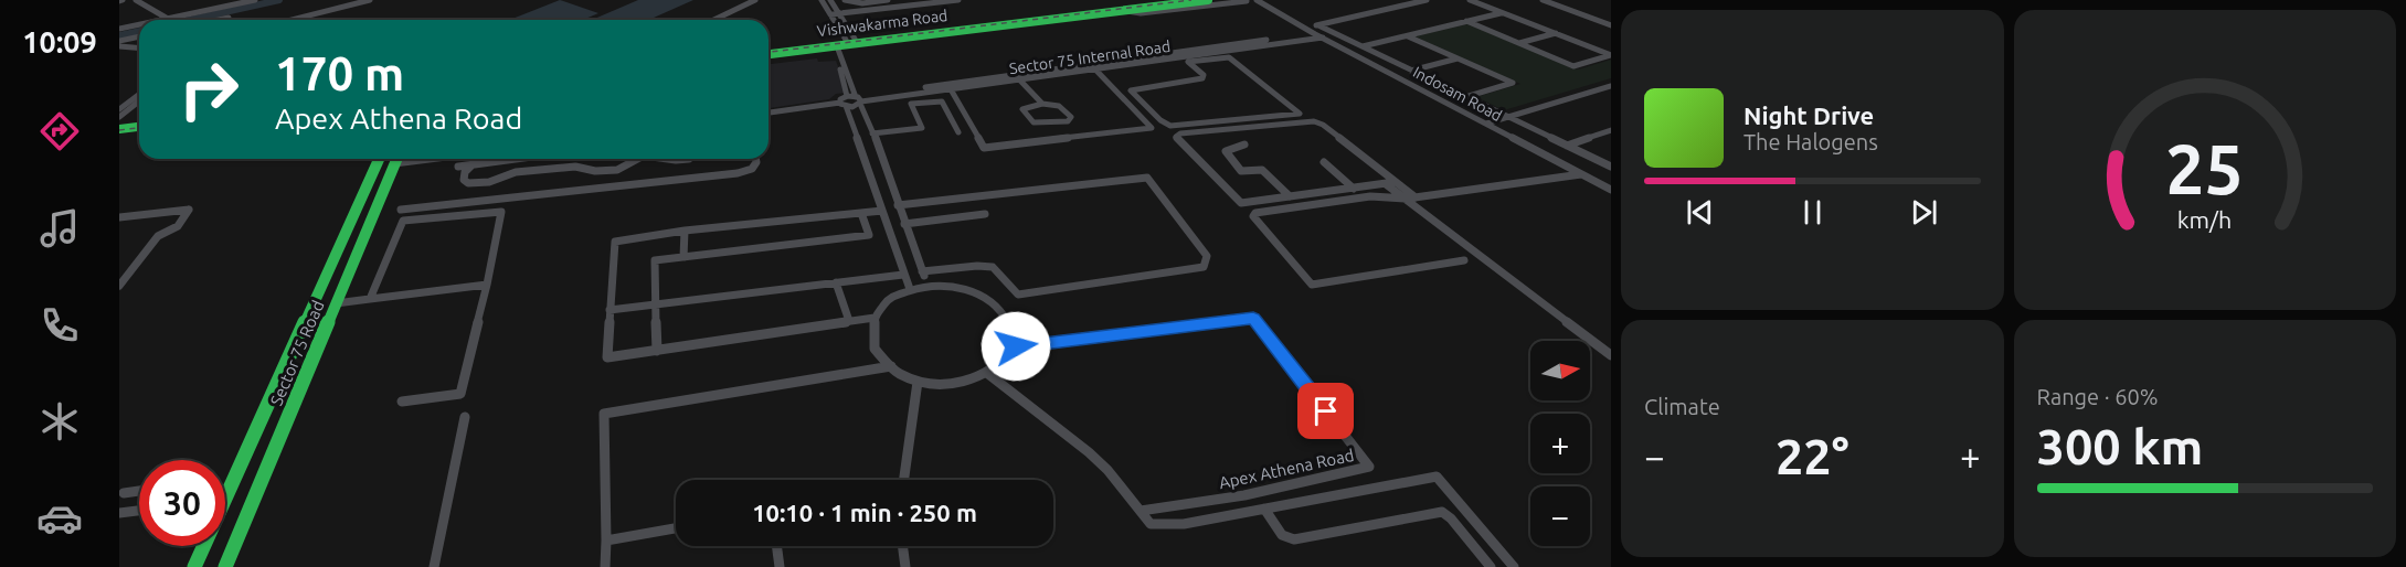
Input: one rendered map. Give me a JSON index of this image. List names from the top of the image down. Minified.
{"streets":{"main road":["Vishwakarma Road","Sector 75 Road"],"street":["Sector 75 Internal Road","Indosam Road","Apex Athena Road"]},"crossings":[["Sector 75 Internal Road","Indosam Road"]],"north":"right","page":{"tabs":"10:09","turn":["170 m","Apex Athena Road"],"song":["Night Drive","The Halogens"],"tile":["Climate",["Range · 60%","300 km"]],"map_buttons":["+","−"],"heat":["−","22°","+"],"limit":"30","trip":"10:10 · 1 min · 250 m","gauge":["25","km/h"]}}
